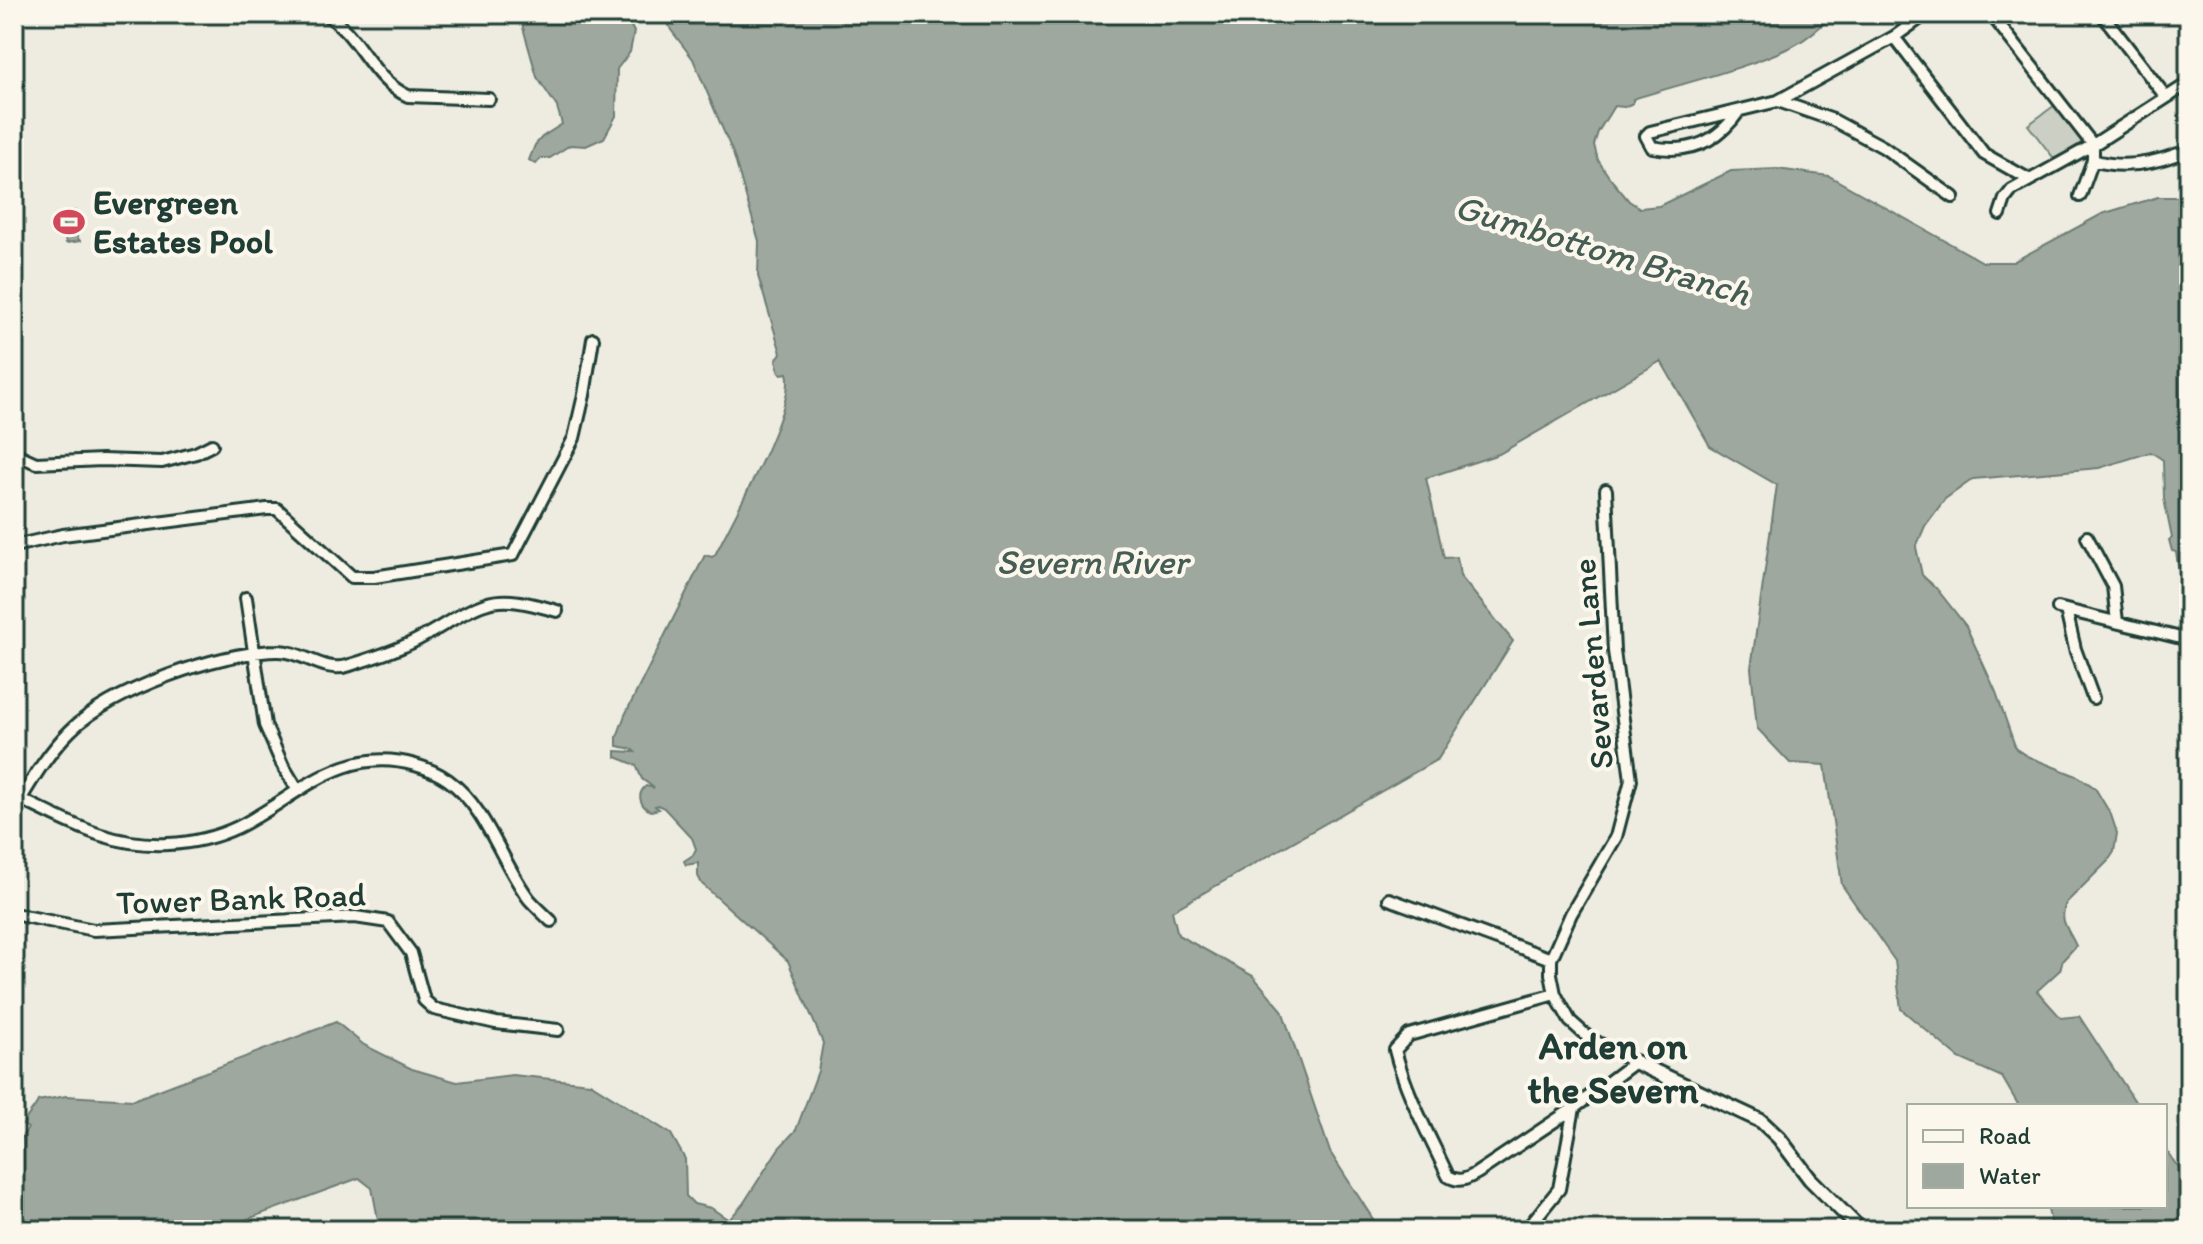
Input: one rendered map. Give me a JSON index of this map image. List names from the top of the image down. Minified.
{"streets":{"street":["Sevarden Lane","Tower Bank Road"]},"districts":["Arden on the Severn"],"water":["Gumbottom Branch","Severn River"],"places":{"sports":["Evergreen Estates Pool"]},"legend":["Road","Water"]}
